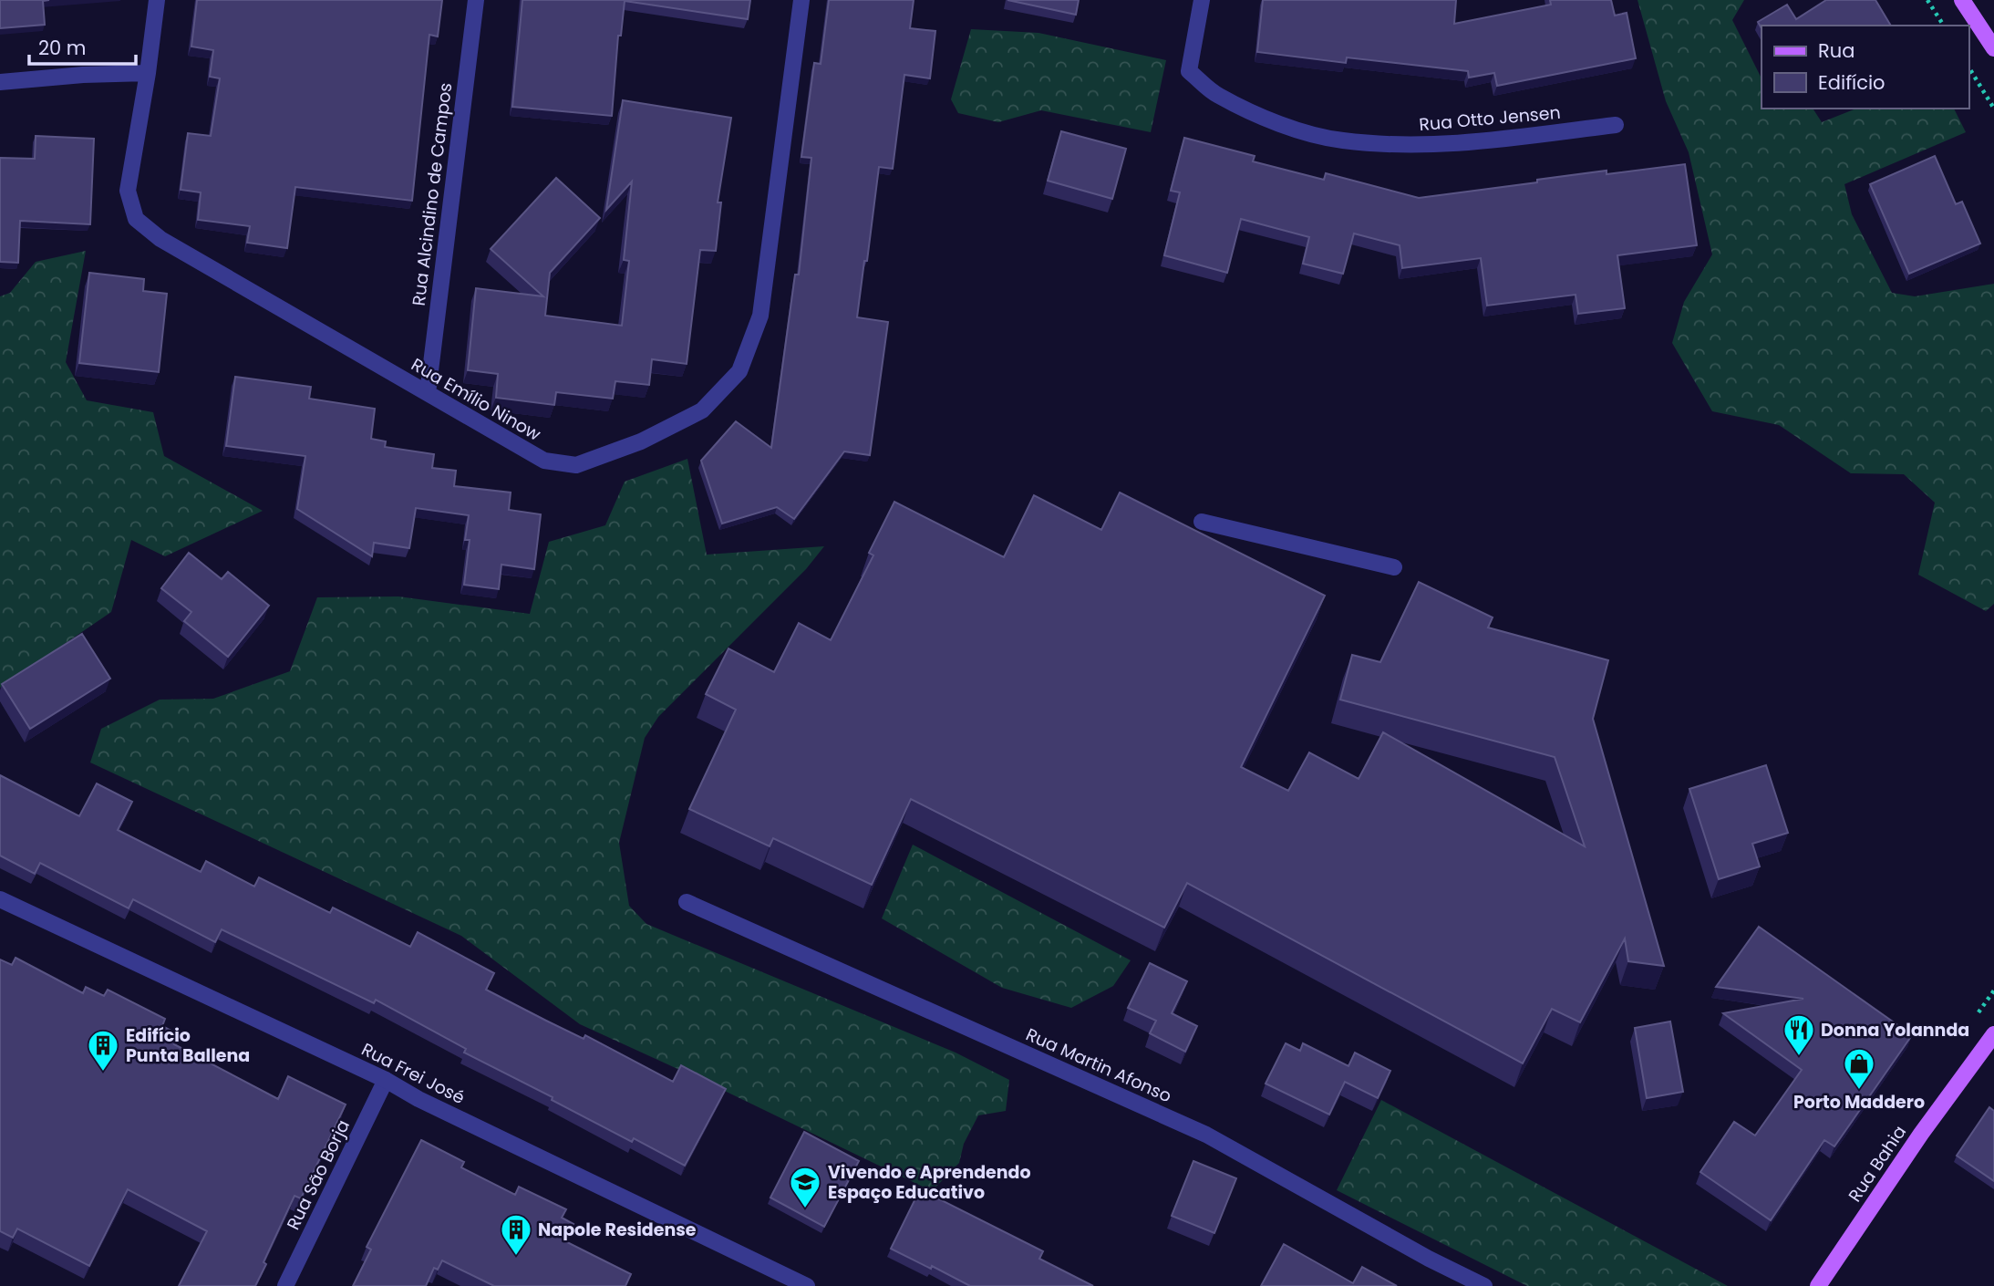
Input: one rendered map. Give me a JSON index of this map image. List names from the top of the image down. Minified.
{"streets":{"main road":["Rua Bahia"],"street":["Rua Otto Jensen","Rua Alcindino de Campos","Rua Emílio Ninow","Rua Martin Afonso","Rua Frei José","Rua São Borja"]},"crossings":[["Rua Alcindino de Campos","Rua Emílio Ninow"],["Rua Frei José","Rua São Borja"]],"places":{"restaurant":["Donna Yolannda"],"building":["Edifício Punta Ballena","Napole Residense"],"shop":["Porto Maddero"],"school or university":["Vivendo e Aprendendo Espaço Educativo"]},"legend":["Rua","Edifício"],"scale_bar":"20 m"}
